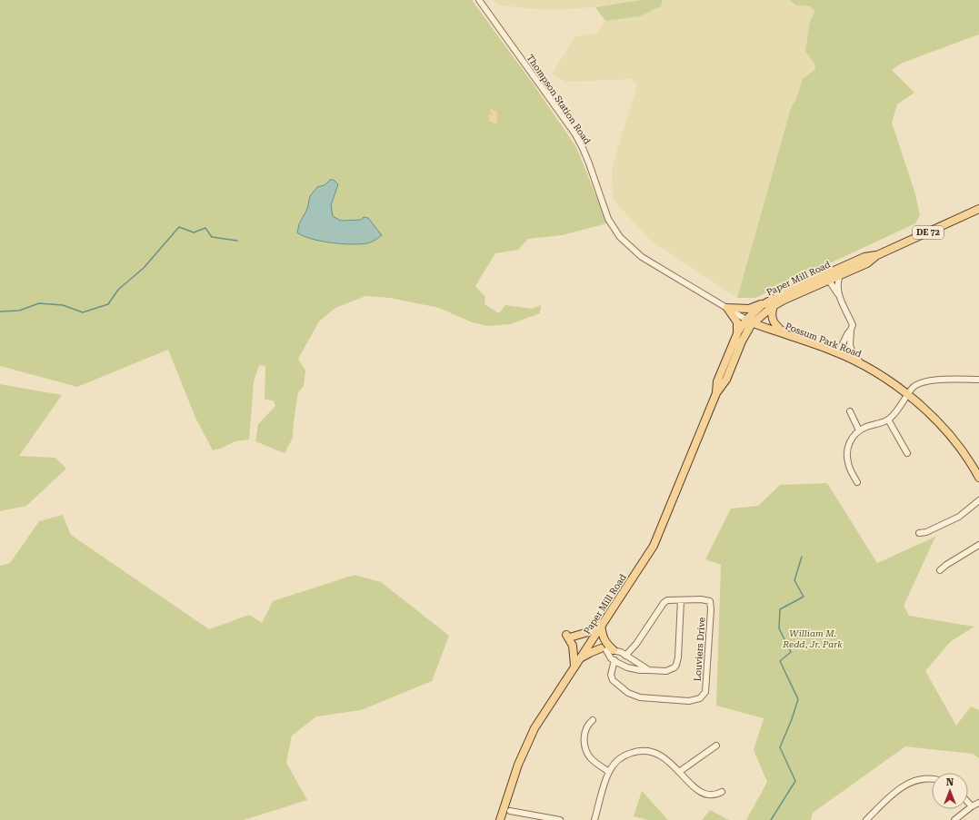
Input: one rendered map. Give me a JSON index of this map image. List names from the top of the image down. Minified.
{"streets":{"main road":["DE 72","Paper Mill Road","Possum Park Road"],"street":["Thompson Station Road","Louviers Drive"]},"crossings":[["Thompson Station Road","Paper Mill Road"],["Thompson Station Road","Possum Park Road"],["Paper Mill Road","Possum Park Road"]],"parks":["William M. Redd, Jr. Park"],"north":"top"}
